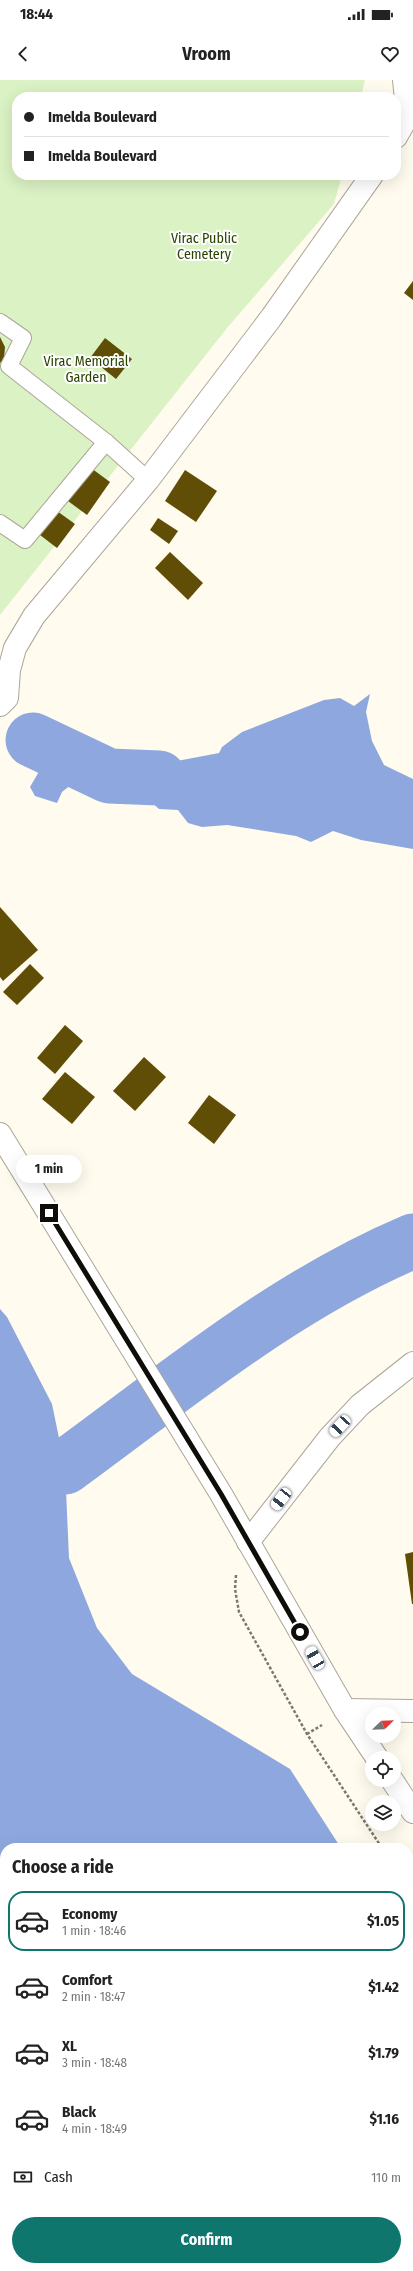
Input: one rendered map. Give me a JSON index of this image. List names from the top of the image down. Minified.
{"parks":["Virac Public Cemetery","Virac Memorial Garden"],"north":"top right","page":{"status":"18:44","header":"Vroom","banner":["Imelda Boulevard","Imelda Boulevard"],"bubble":"1 min","heading":"Choose a ride","list":[{"name":"Economy","note":"1 min · 18:46","value":"$1.05"},{"name":"Comfort","note":"2 min · 18:47","value":"$1.42"},{"name":"XL","note":"3 min · 18:48","value":"$1.79"},{"name":"Black","note":"4 min · 18:49","value":"$1.16"}],"pay":["Cash","110 m"],"buttons":"Confirm"}}
